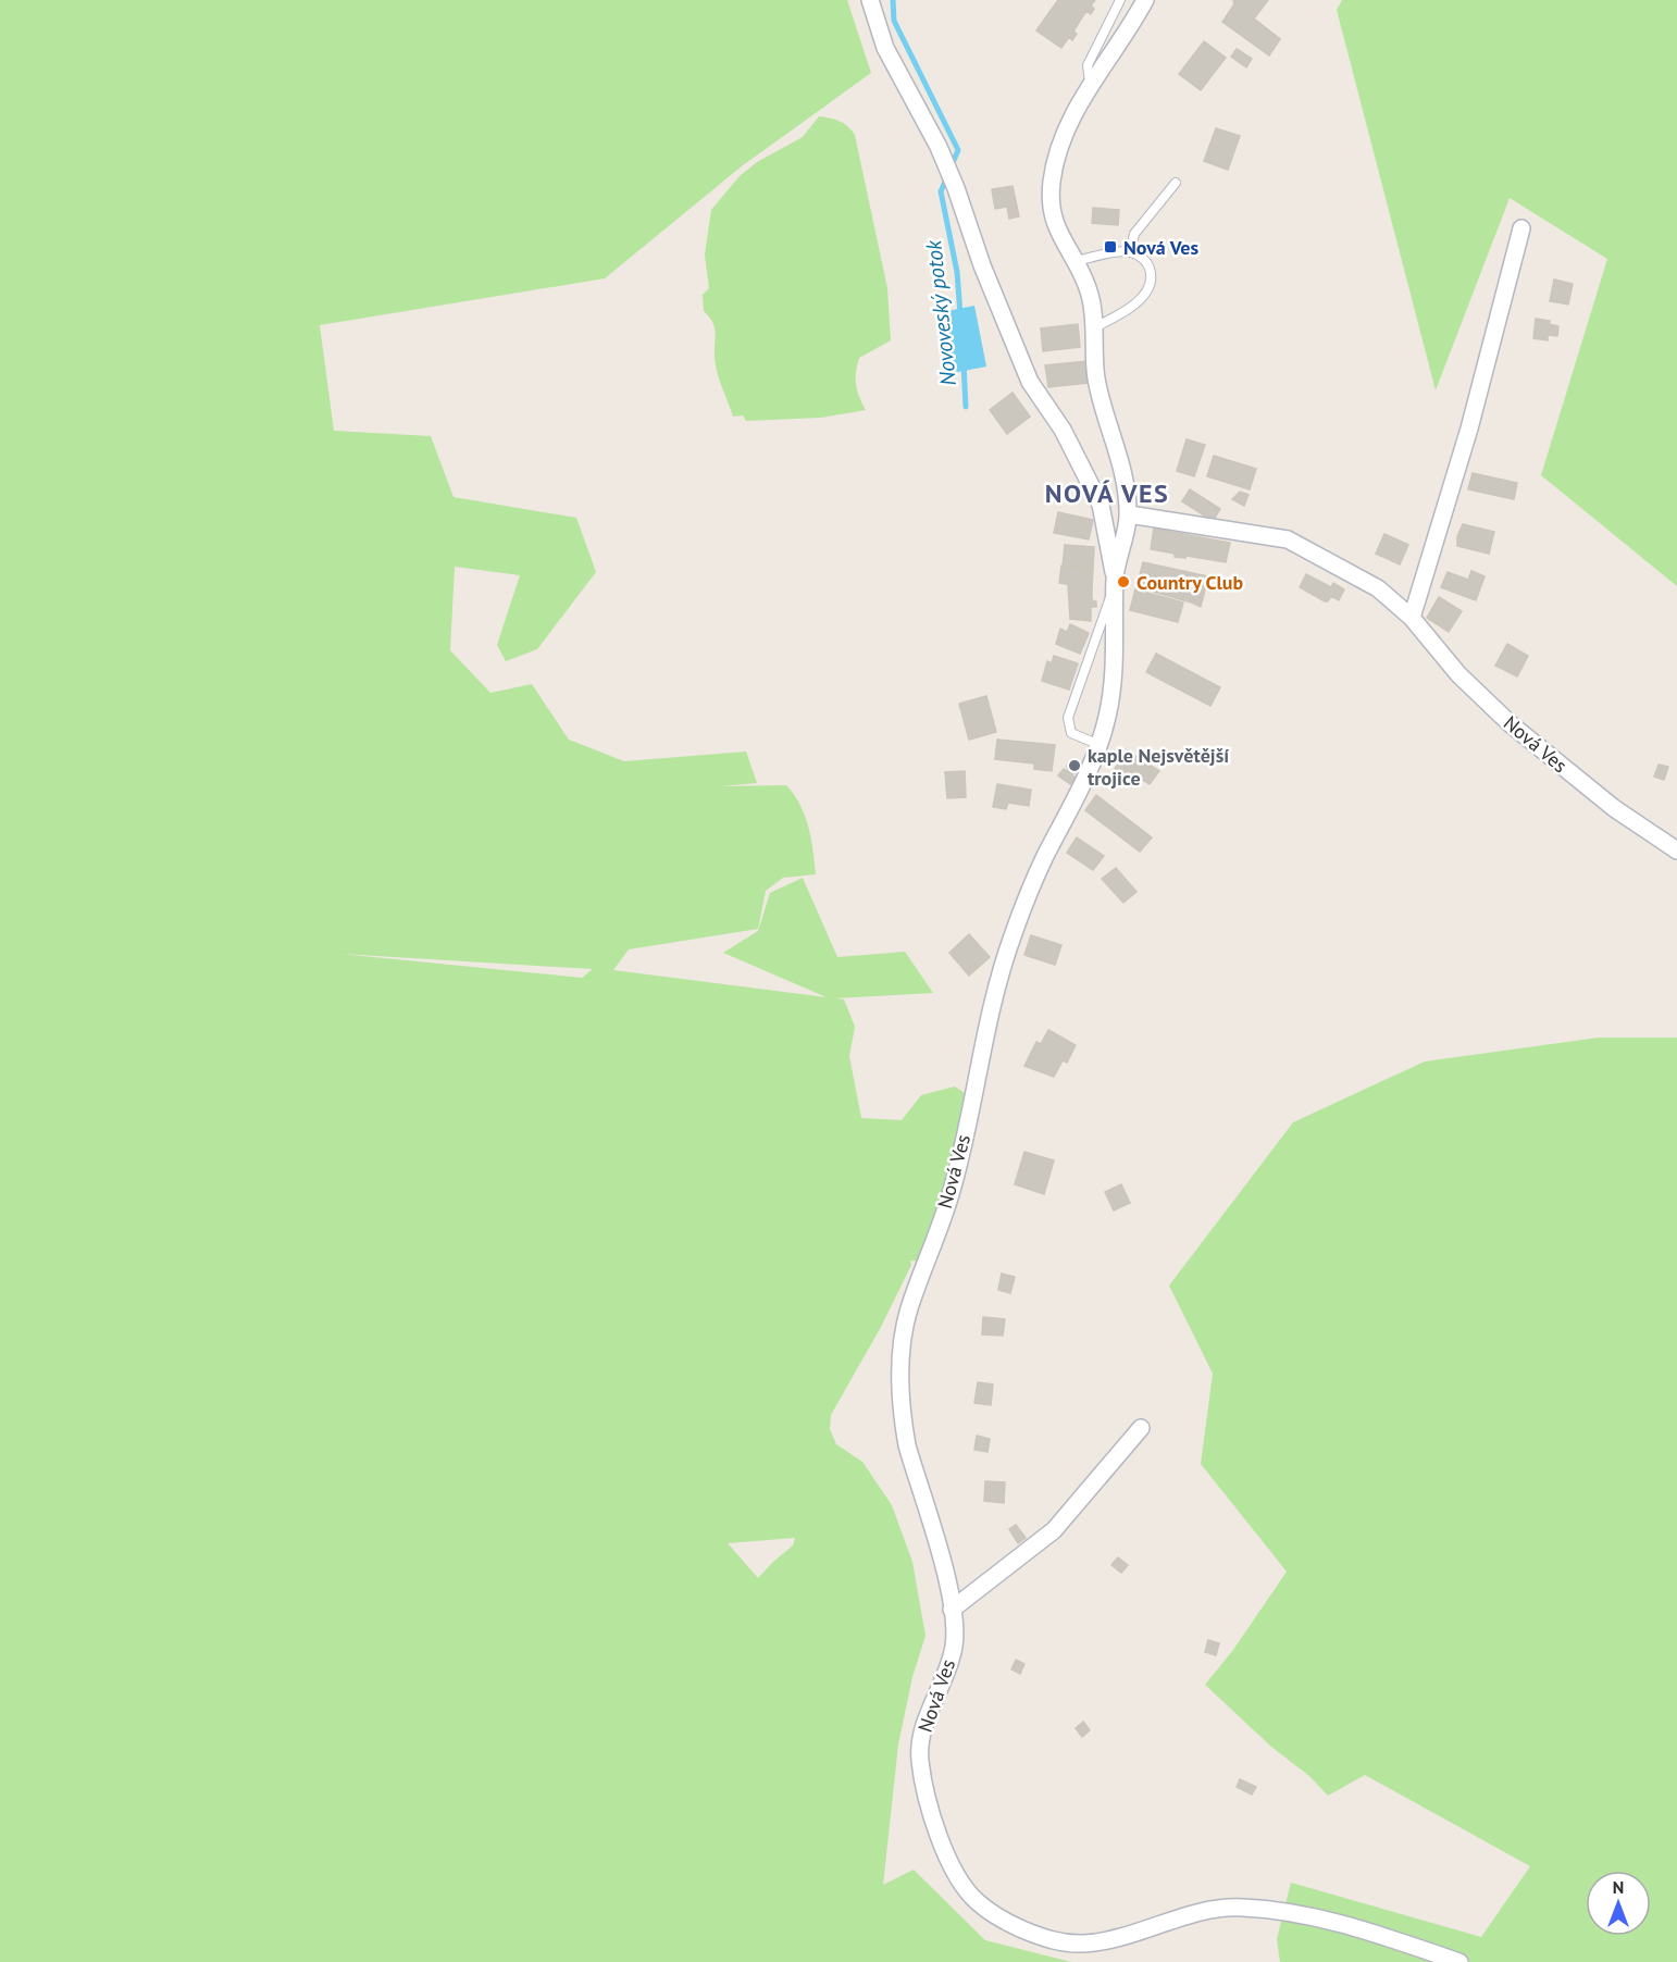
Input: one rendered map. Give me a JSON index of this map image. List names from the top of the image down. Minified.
{"streets":{"street":["Nová Ves"]},"districts":["NOVÁ VES"],"water":["Novoveský potok"],"places":{"transit":["Nová Ves"],"other":["Country Club","kaple Nejsvětější trojice"]},"north":"top"}
